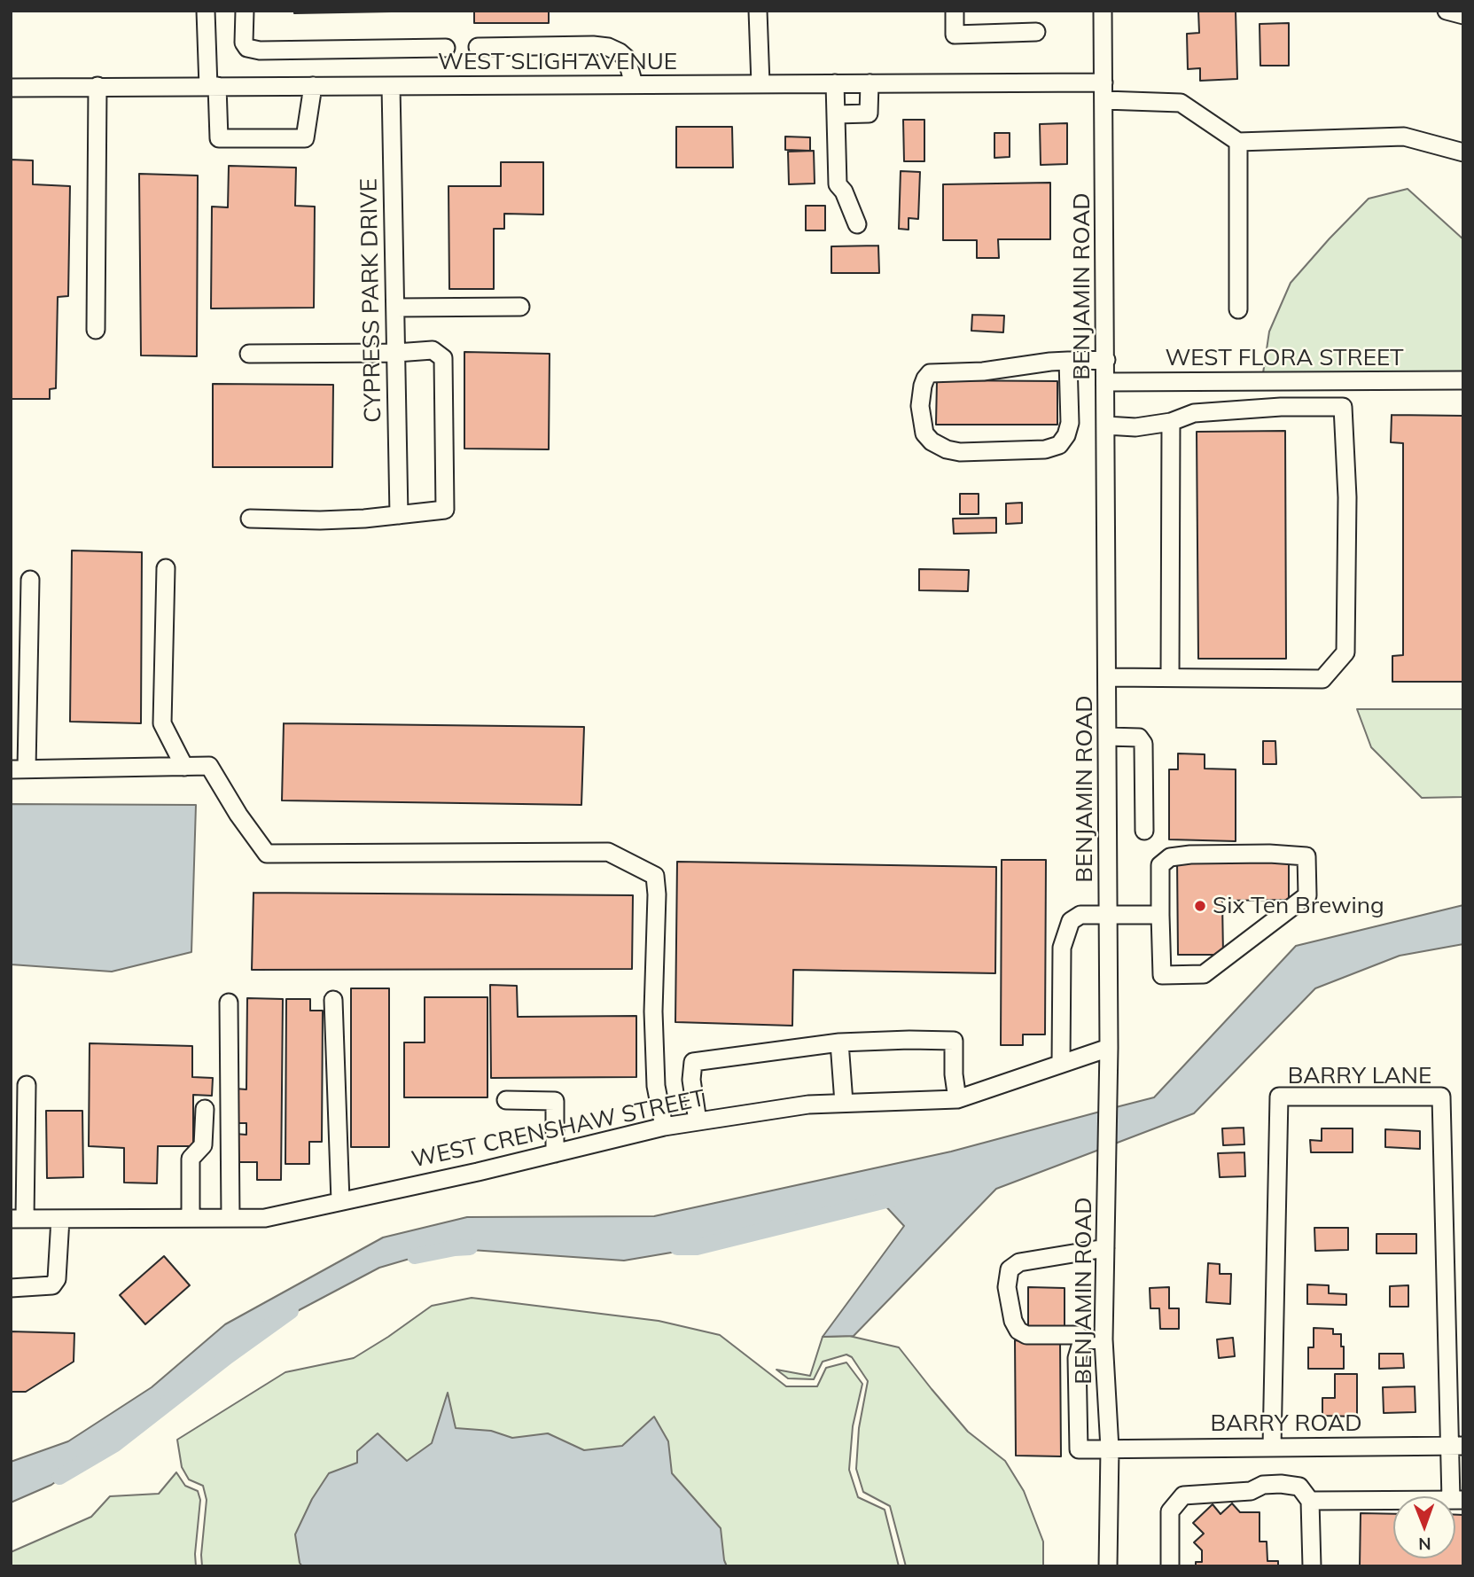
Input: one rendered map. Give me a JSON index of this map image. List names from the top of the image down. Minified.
{"streets":{"street":["WEST SLIGH AVENUE","BENJAMIN ROAD","CYPRESS PARK DRIVE","WEST FLORA STREET","BARRY LANE","WEST CRENSHAW STREET","BARRY ROAD"]},"crossings":[["WEST SLIGH AVENUE","BENJAMIN ROAD"],["WEST SLIGH AVENUE","CYPRESS PARK DRIVE"],["BENJAMIN ROAD","WEST FLORA STREET"],["BENJAMIN ROAD","WEST CRENSHAW STREET"],["BENJAMIN ROAD","BARRY ROAD"],["BARRY LANE","BARRY ROAD"]],"places":["Six Ten Brewing"],"north":"bottom"}
